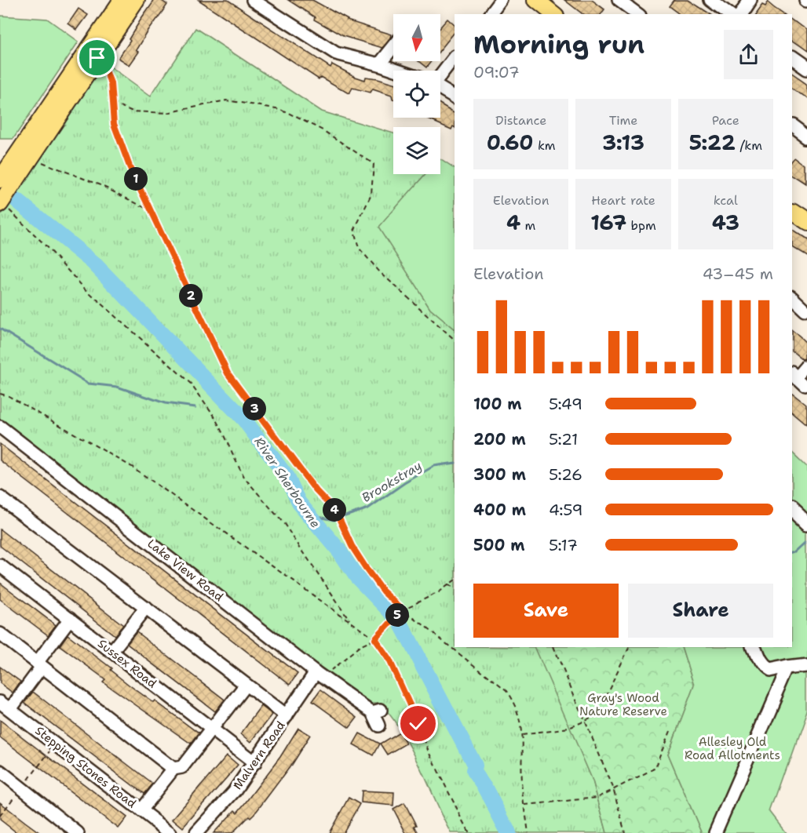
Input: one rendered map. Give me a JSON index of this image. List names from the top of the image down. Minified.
{"streets":{"street":["Lake View Road","Sussex Road","Malvern Road","Stepping Stones Road"]},"crossings":[["Lake View Road","Malvern Road"],["Sussex Road","Malvern Road"]],"water":["Brookstray","River Sherbourne"],"parks":["Gray's Wood Nature Reserve","Allesley Old Road Allotments"],"north":"bottom","page":{"heading":["Morning run","09:07"],"stats":[["Distance","0.60 km"],["Time","3:13"],["Pace","5:22 /km"],["Elevation","4 m"],["Heart rate","167 bpm"],["kcal","43"]],"pins":["1","2","3","4","5"],"chart":["Elevation","43–45 m"],"list":[{"name":"100 m","note":"5:49"},{"name":"200 m","note":"5:21"},{"name":"300 m","note":"5:26"},{"name":"400 m","note":"4:59"},{"name":"500 m","note":"5:17"}],"buttons":["Save","Share"]}}
